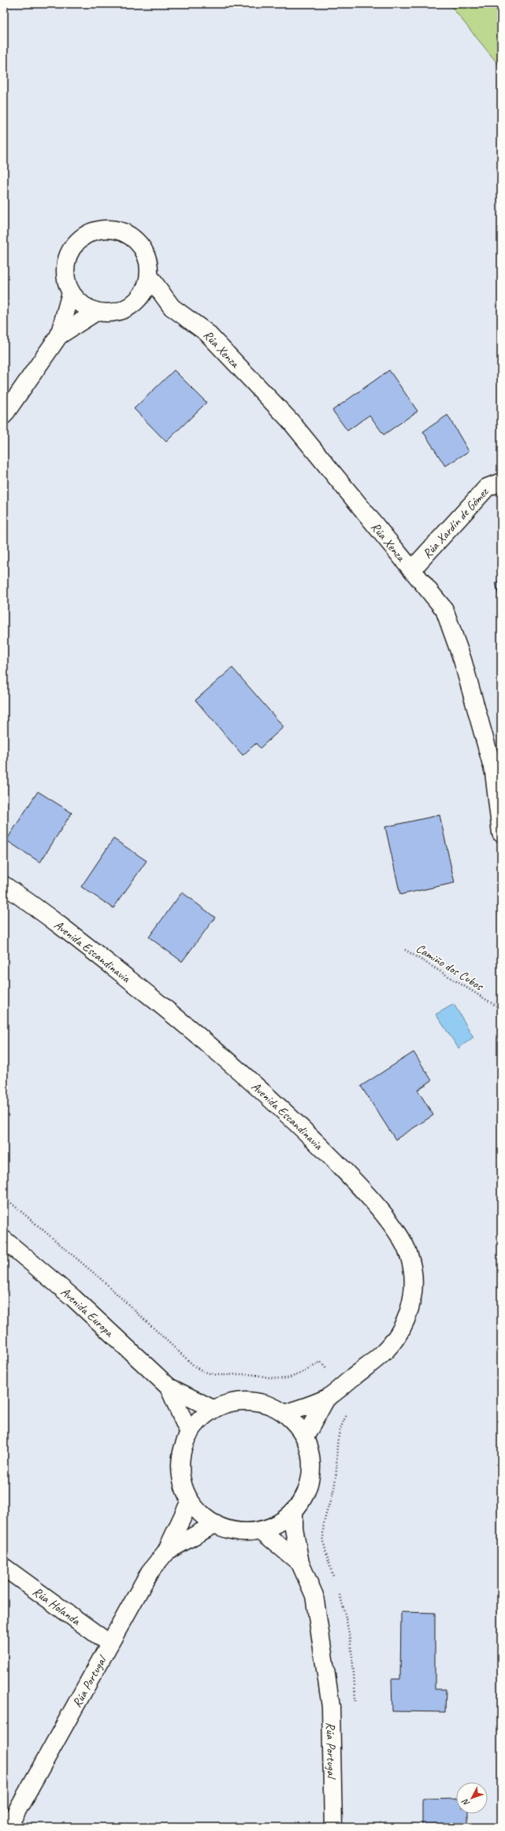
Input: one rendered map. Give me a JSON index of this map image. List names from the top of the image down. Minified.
{"streets":{"street":["Rúa Xenza","Rúa Xardín de Gómez","Avenida Escandinavia","Avenida Europa","Rúa Holanda","Rúa Portugal"],"path":["Camiño dos Cubos"]},"crossings":[["Rúa Xenza","Rúa Xardín de Gómez"],["Rúa Holanda","Rúa Portugal"]],"north":"bottom left"}
